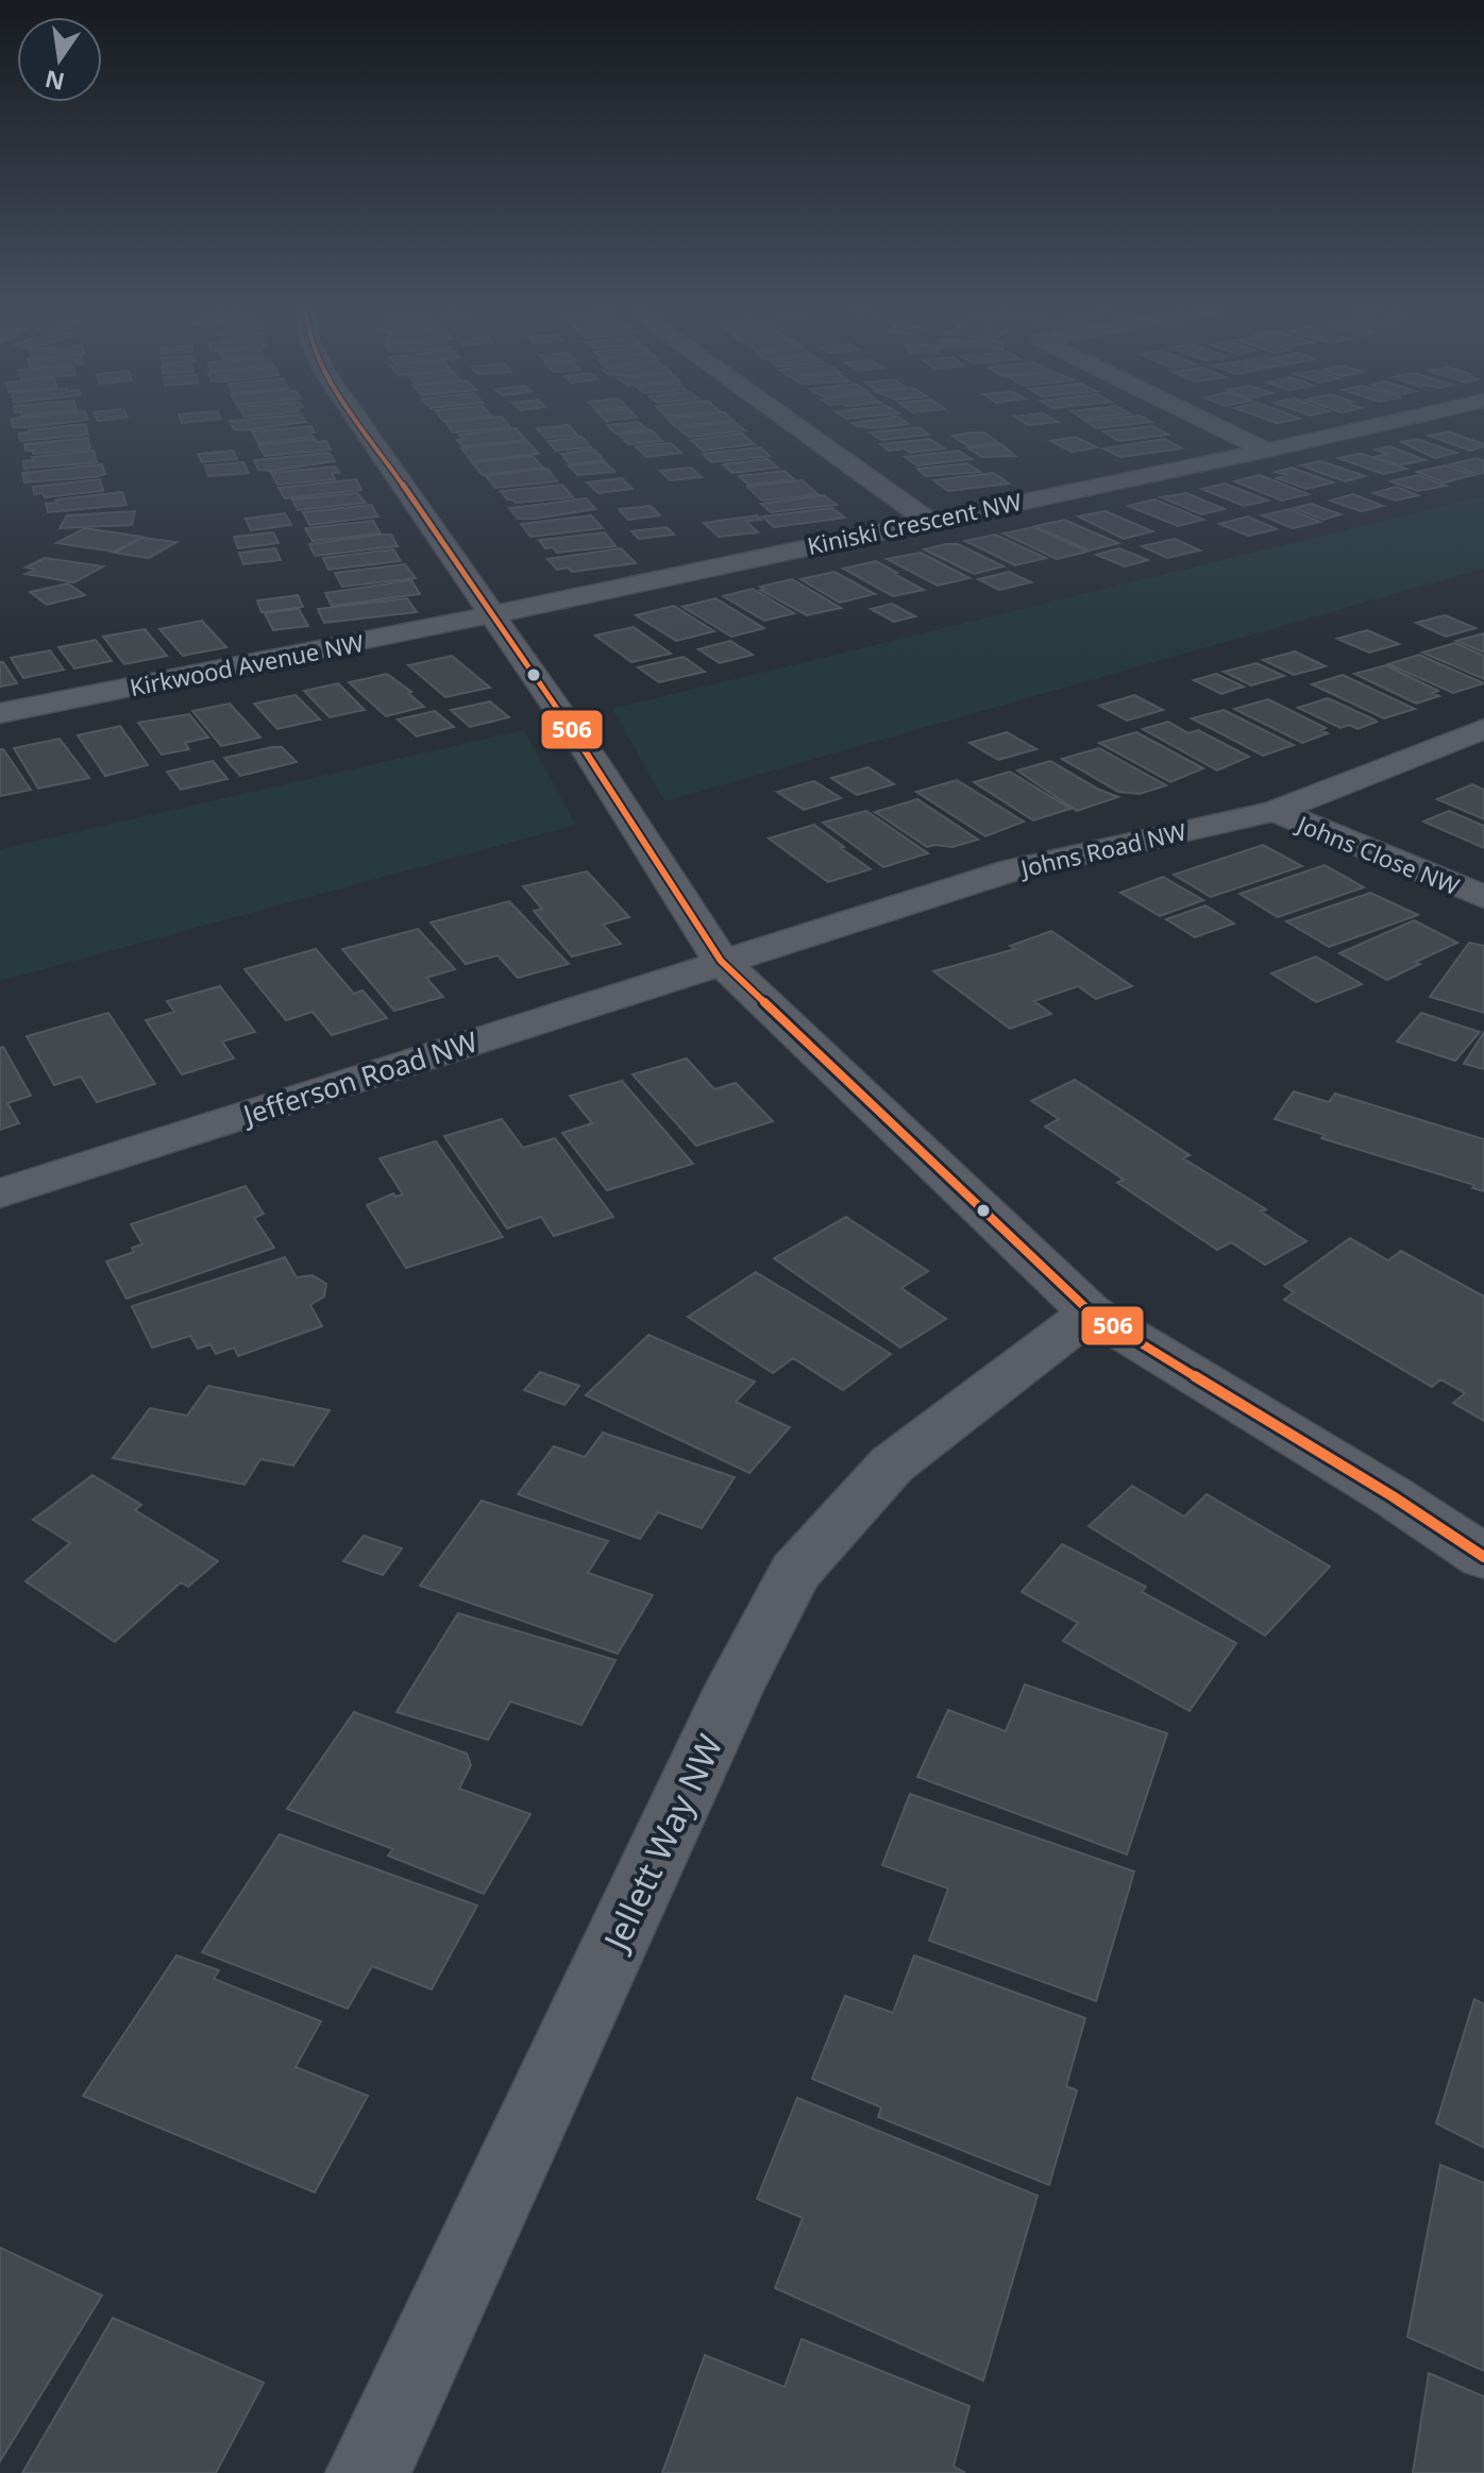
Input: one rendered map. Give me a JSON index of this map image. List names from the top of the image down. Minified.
{"streets":{"street":["Kiniski Crescent NW","Kirkwood Avenue NW","Johns Road NW","Johns Close NW","Jefferson Road NW","Jellett Way NW"]},"crossings":[["Kiniski Crescent NW","Kirkwood Avenue NW"],["Johns Road NW","Johns Close NW"],["Johns Road NW","Jefferson Road NW"]],"lines":["transit line 506"],"north":"bottom"}
